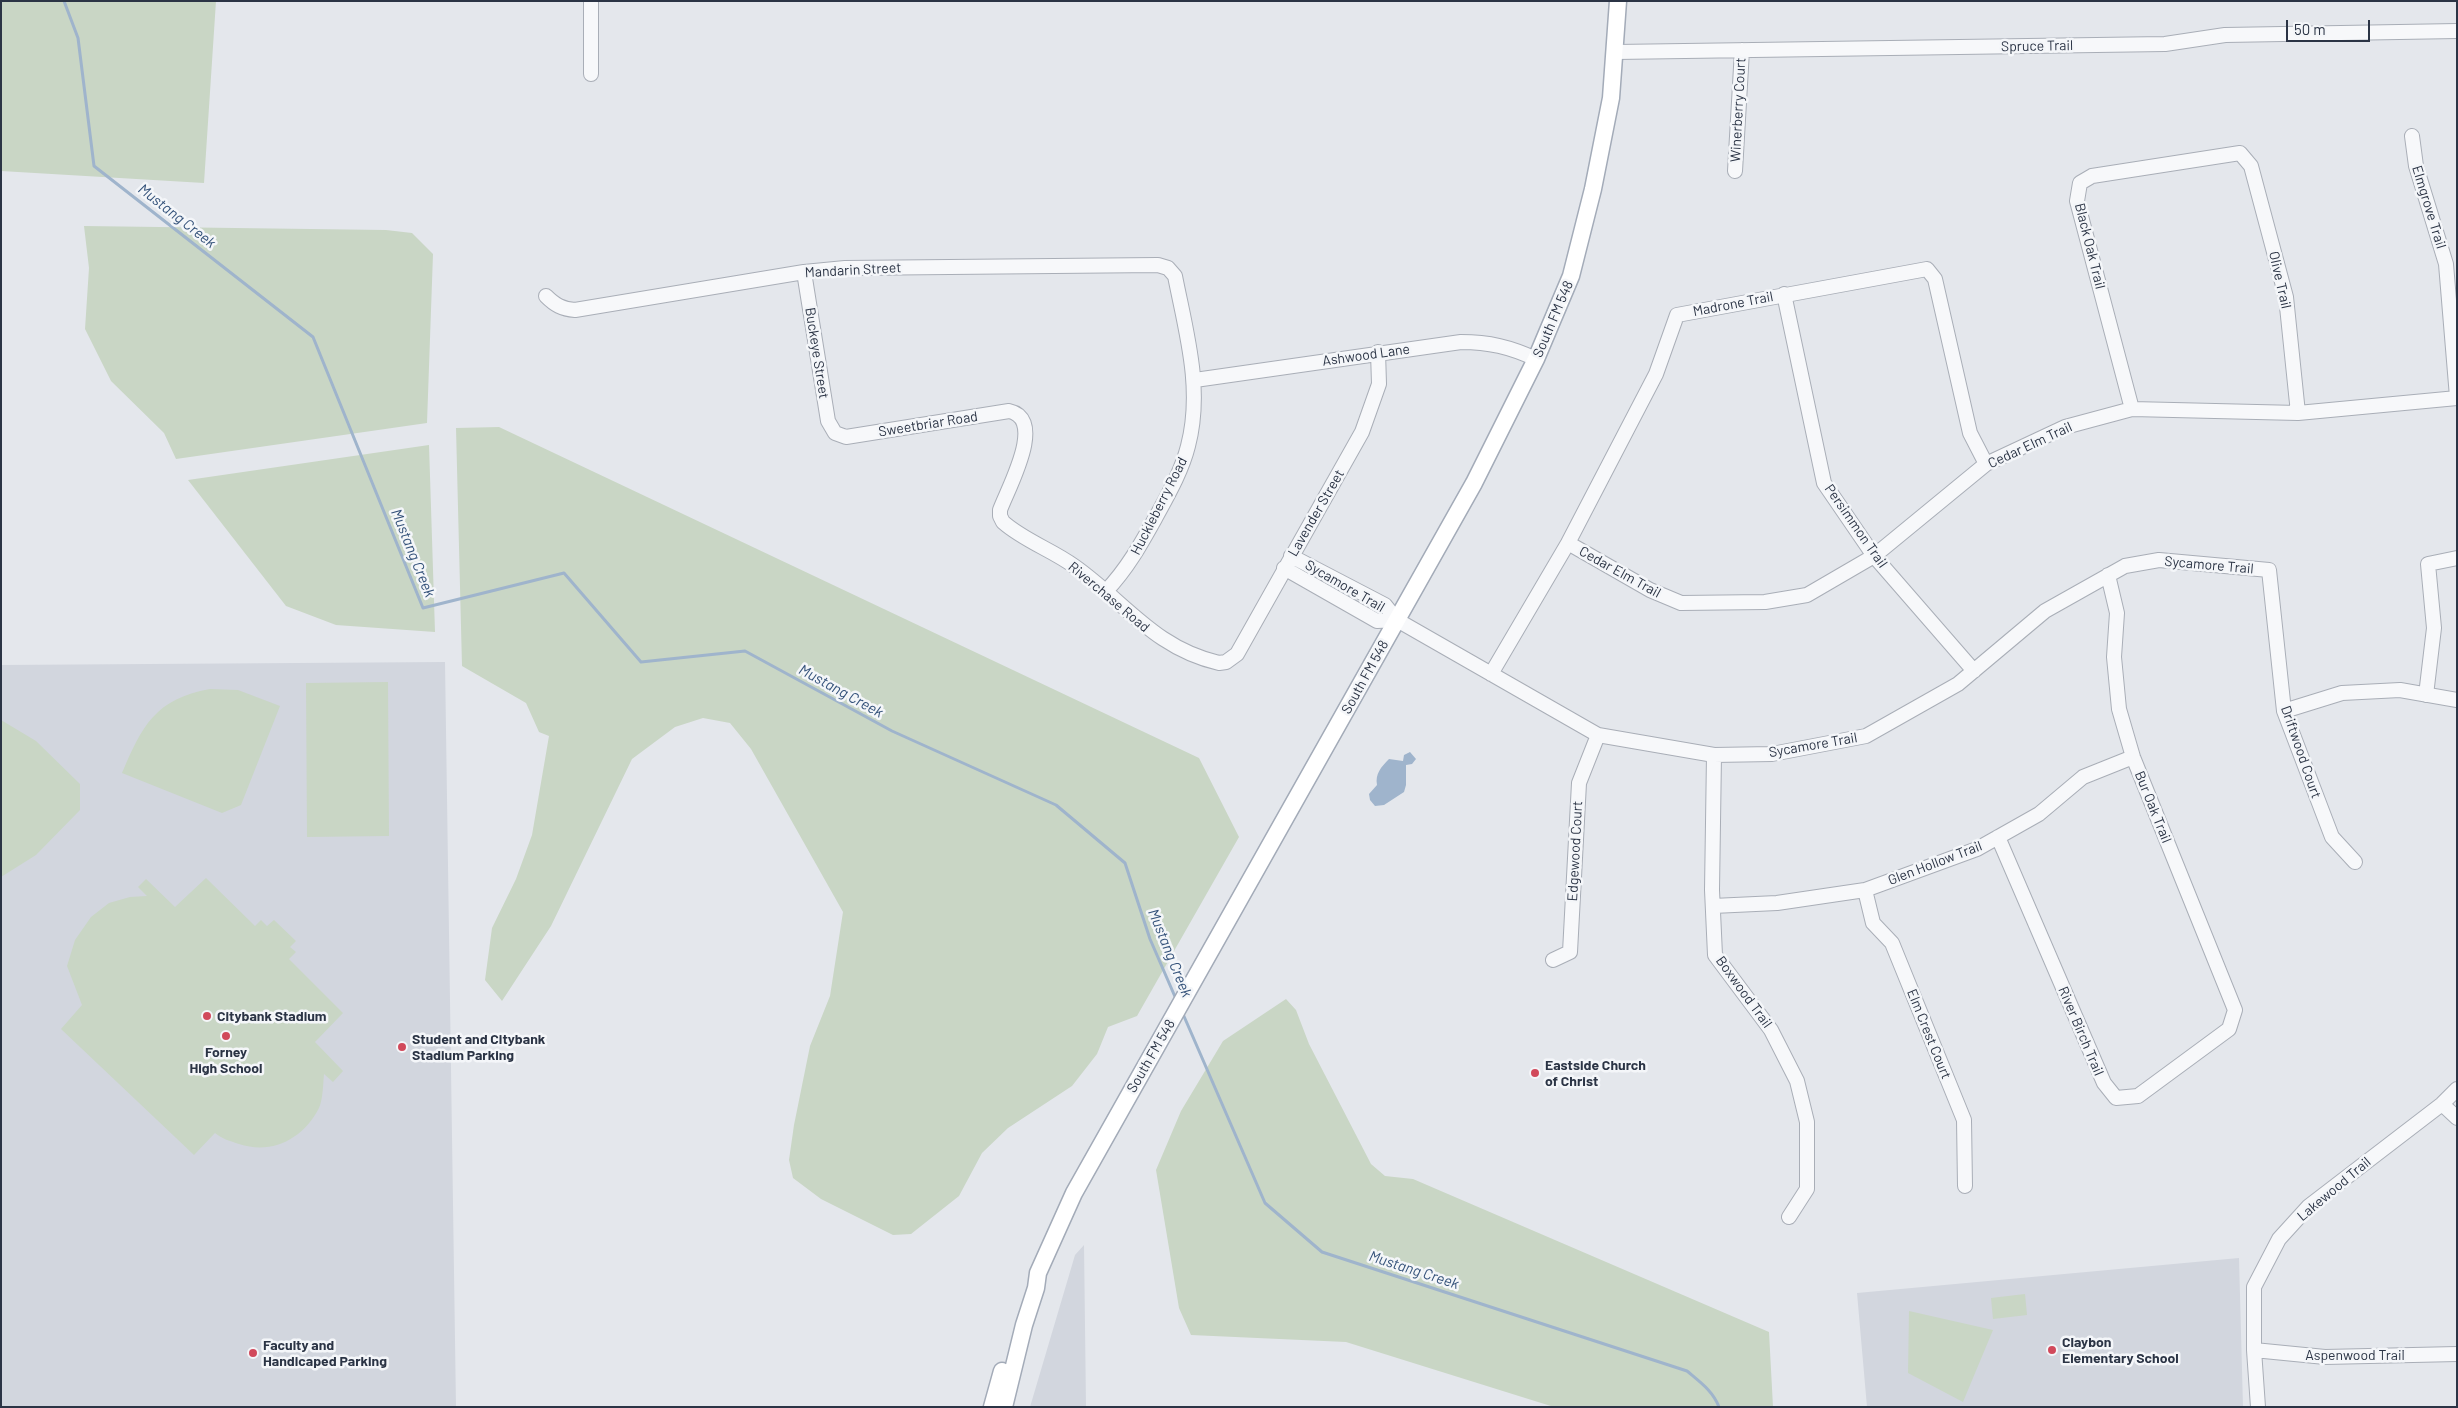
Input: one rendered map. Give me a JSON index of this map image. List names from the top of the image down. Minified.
{"streets":{"main road":["South FM 548"],"street":["Spruce Trail","Winerberry Court","Elmgrove Trail","Black Oak Trail","Mandarin Street","Olive Trail","Madrone Trail","Buckeye Street","Ashwood Lane","Sweetbriar Road","Cedar Elm Trail","Huckleberry Road","Lavender Street","Persimmon Trail","Sycamore Trail","Riverchase Road","Driftwood Court","Bur Oak Trail","Edgewood Court","Glen Hollow Trail","Boxwood Trail","River Birch Trail","Elm Crest Court","Lakewood Trail","Aspenwood Trail"]},"crossings":[["Spruce Trail","Winerberry Court"],["Spruce Trail","South FM 548"],["Elmgrove Trail","Cedar Elm Trail"],["Black Oak Trail","Olive Trail"],["Black Oak Trail","Cedar Elm Trail"],["Mandarin Street","Buckeye Street"],["Mandarin Street","Huckleberry Road"],["Olive Trail","Cedar Elm Trail"],["Madrone Trail","Cedar Elm Trail"],["Madrone Trail","Persimmon Trail"],["Madrone Trail","Sycamore Trail"],["South FM 548","Ashwood Lane"],["South FM 548","Sycamore Trail"],["Buckeye Street","Sweetbriar Road"],["Ashwood Lane","Huckleberry Road"],["Ashwood Lane","Lavender Street"],["Sweetbriar Road","Riverchase Road"],["Cedar Elm Trail","Persimmon Trail"],["Huckleberry Road","Riverchase Road"],["Lavender Street","Sycamore Trail"],["Lavender Street","Riverchase Road"],["Persimmon Trail","Sycamore Trail"],["Sycamore Trail","Driftwood Court"],["Sycamore Trail","Bur Oak Trail"],["Sycamore Trail","Edgewood Court"],["Sycamore Trail","Boxwood Trail"],["Bur Oak Trail","Glen Hollow Trail"],["Bur Oak Trail","River Birch Trail"],["Glen Hollow Trail","Boxwood Trail"],["Glen Hollow Trail","River Birch Trail"],["Glen Hollow Trail","Elm Crest Court"],["Lakewood Trail","Aspenwood Trail"]],"water":["Mustang Creek"],"places":["Citybank Stadium","Forney High School","Student and Citybank Stadium Parking","Eastside Church of Christ","Claybon Elementary School","Faculty and Handicaped Parking"],"scale_bar":"50 m"}
